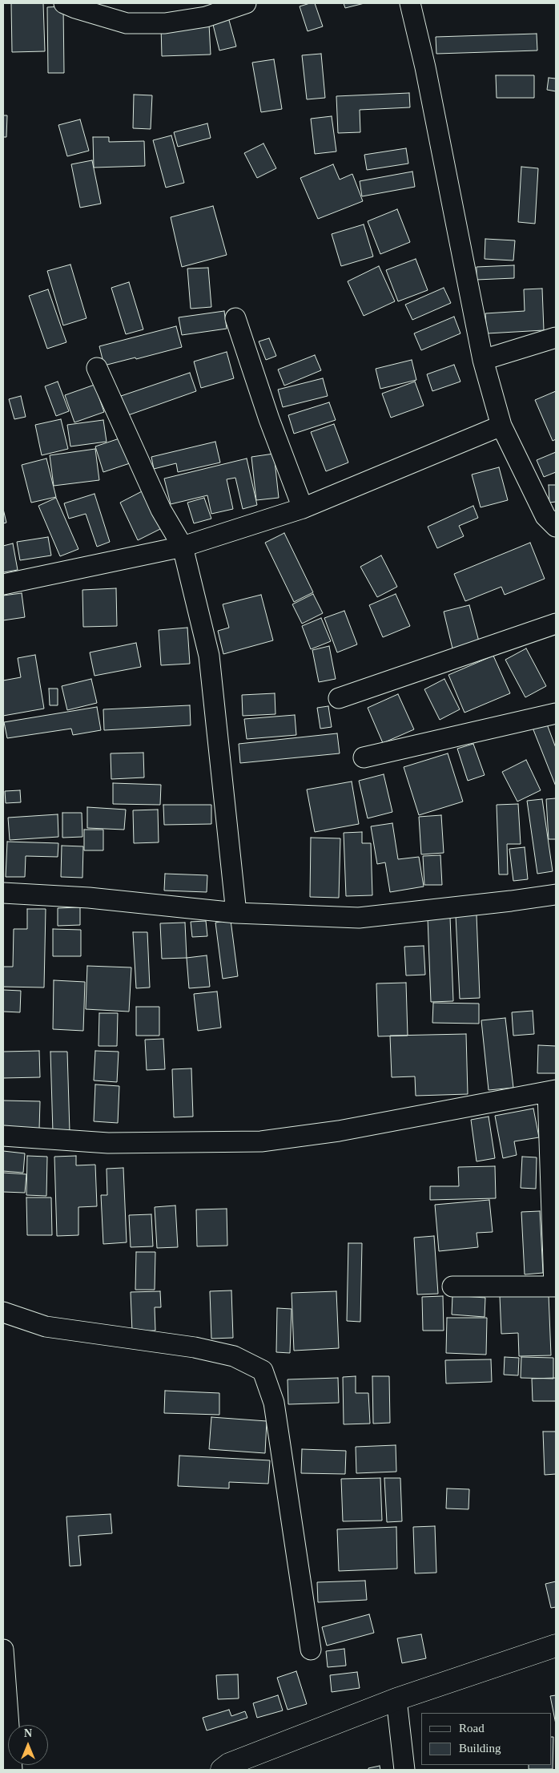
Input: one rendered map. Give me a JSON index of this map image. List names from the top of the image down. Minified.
{"legend":["Road","Building"],"north":"top"}
